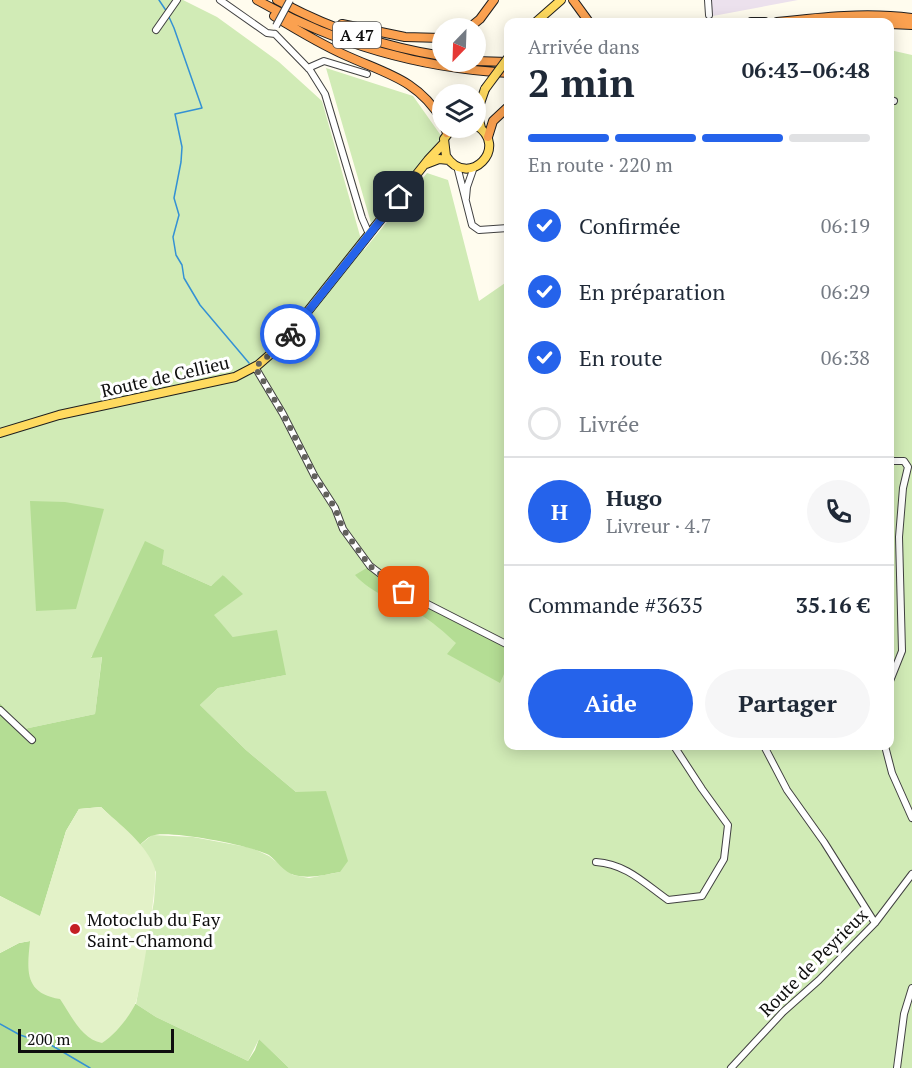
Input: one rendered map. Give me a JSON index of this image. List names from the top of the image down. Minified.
{"streets":{"highway":["A 47"],"main road":["Route de Cellieu"],"street":["Route de Peyrieux"]},"places":["Motoclub du Fay Saint-Chamond"],"scale_bar":"200 m","north":"bottom left","page":{"heading":["2 min","Arrivée dans","06:43–06:48"],"panel":["Hugo","Livreur · 4.7","Commande #3635","35.16 €"],"bar":"En route · 220 m","list":[["Confirmée","06:19"],["En préparation","06:29"],["En route","06:38"],"Livrée"],"round":"H","buttons":["Aide","Partager"],"scale":"200 m"}}
